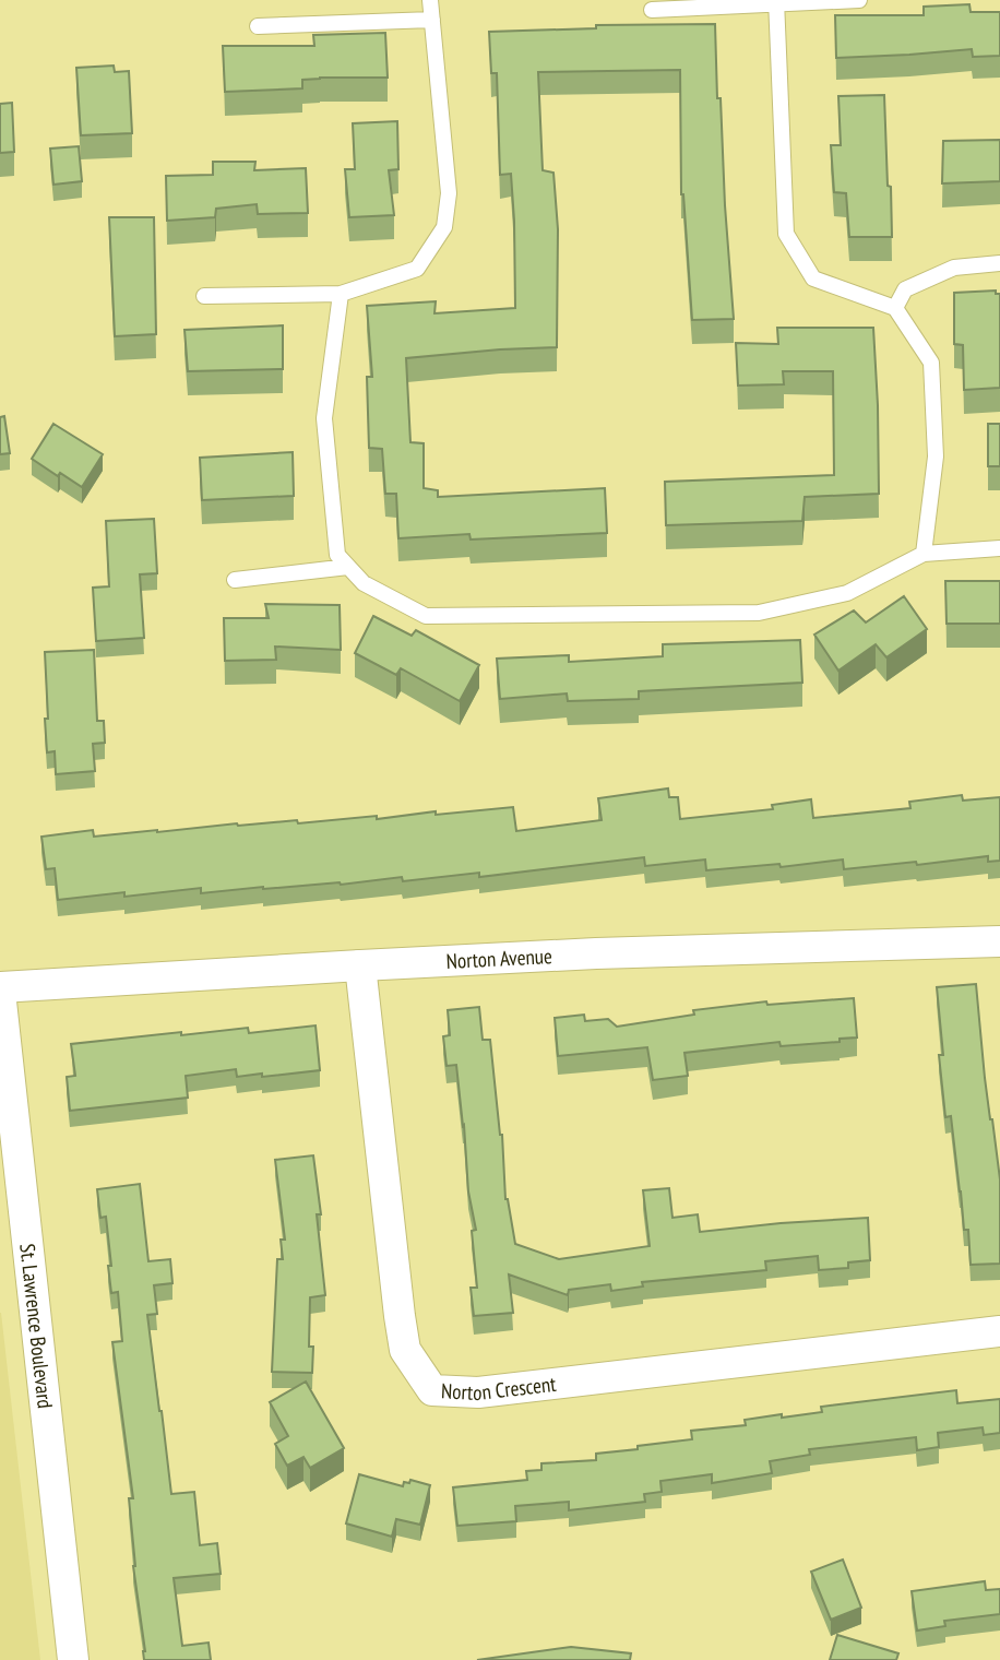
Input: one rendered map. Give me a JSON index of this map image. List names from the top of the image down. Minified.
{"streets":{"street":["Norton Avenue","St. Lawrence Boulevard","Norton Crescent"]},"crossings":[["Norton Avenue","St. Lawrence Boulevard"],["Norton Avenue","Norton Crescent"]]}
